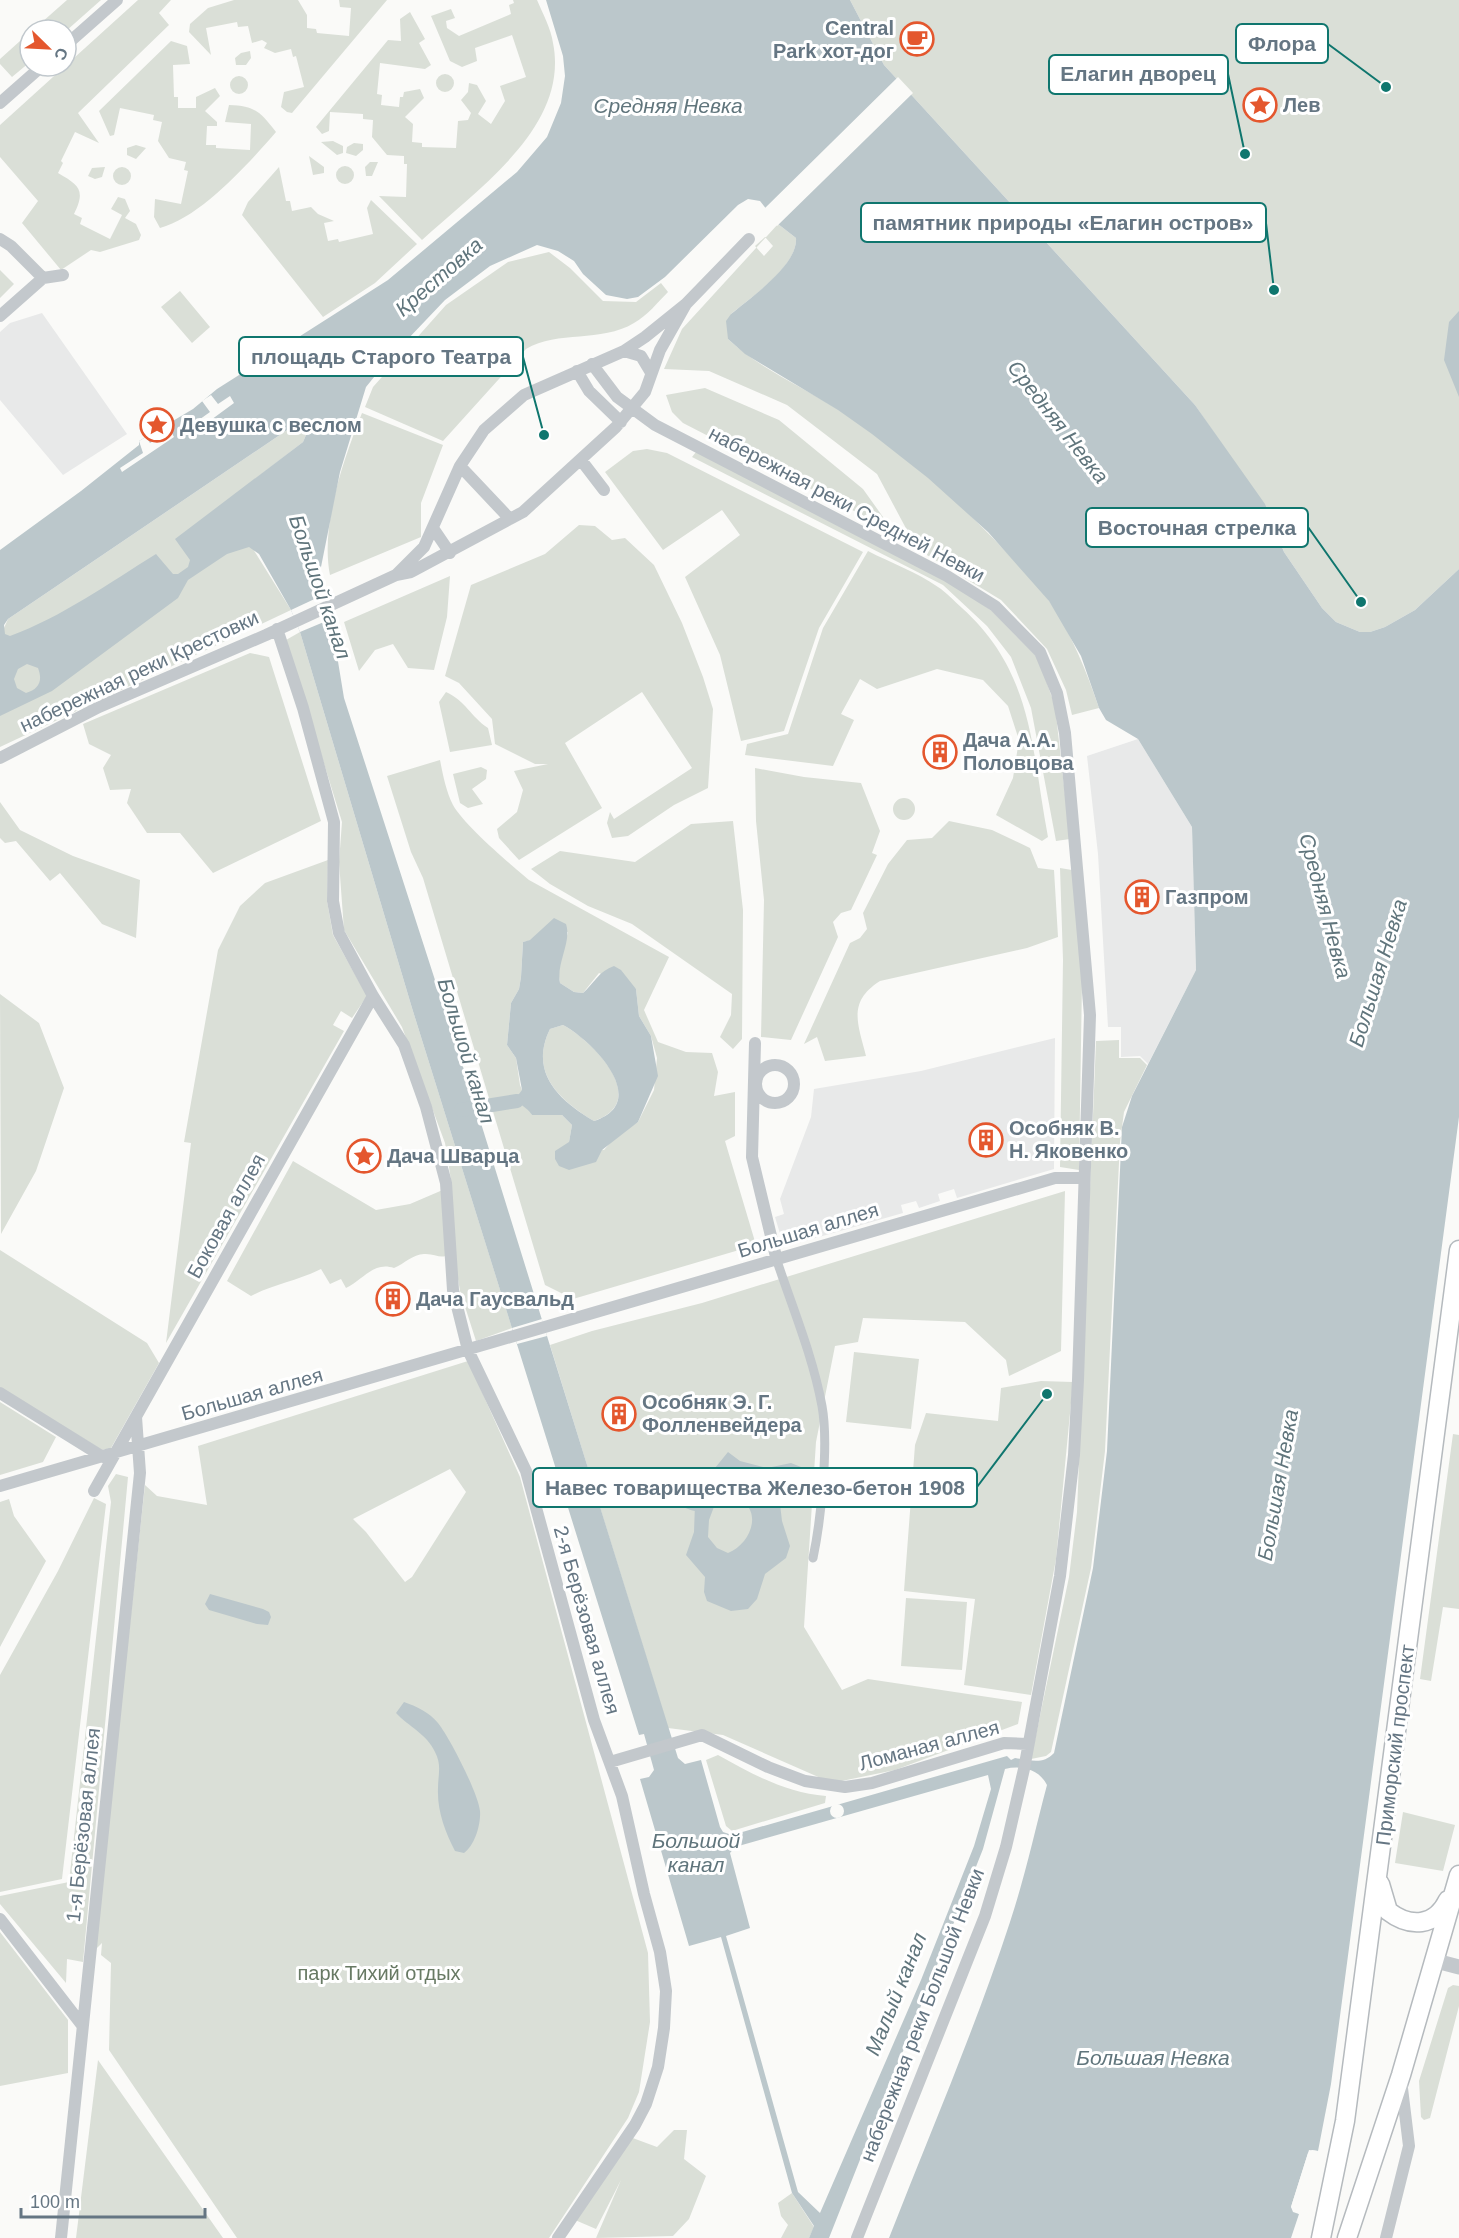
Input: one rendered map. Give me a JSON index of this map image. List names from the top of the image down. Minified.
{"streets":{"main road":["Приморский проспект"],"street":["набережная реки Средней Невки","набережная реки Крестовки","Боковая аллея","Большая аллея","2-я Берёзовая аллея","Ломаная аллея","1-я Берёзовая аллея","набережная реки Большой Невки"]},"crossings":[["набережная реки Средней Невки","Большая аллея"],["набережная реки Средней Невки","набережная реки Большой Невки"],["набережная реки Крестовки","2-я Берёзовая аллея"],["Боковая аллея","Большая аллея"],["Боковая аллея","2-я Берёзовая аллея"],["Боковая аллея","1-я Берёзовая аллея"],["Большая аллея","2-я Берёзовая аллея"],["Большая аллея","1-я Берёзовая аллея"],["Большая аллея","набережная реки Большой Невки"],["2-я Берёзовая аллея","Ломаная аллея"],["Ломаная аллея","набережная реки Большой Невки"]],"water":["Средняя Невка","Крестовка","Большой канал","Большая Невка","Малый канал"],"parks":["парк Тихий отдых"],"places":{"cafe":["Central Park хот-дог"],"other":["Флора","Елагин дворец","памятник природы «Елагин остров»","площадь Старого Театра","Восточная стрелка","Навес товарищества Железо-бетон 1908"],"place":["Лев","Девушка с веслом","Дача Шварца"],"building":["Дача А.А. Половцова","Газпром","Особняк В. Н. Яковенко","Дача Гаусвальд","Особняк Э. Г. Фолленвейдера"]},"scale_bar":"100 m","north":"bottom right"}
